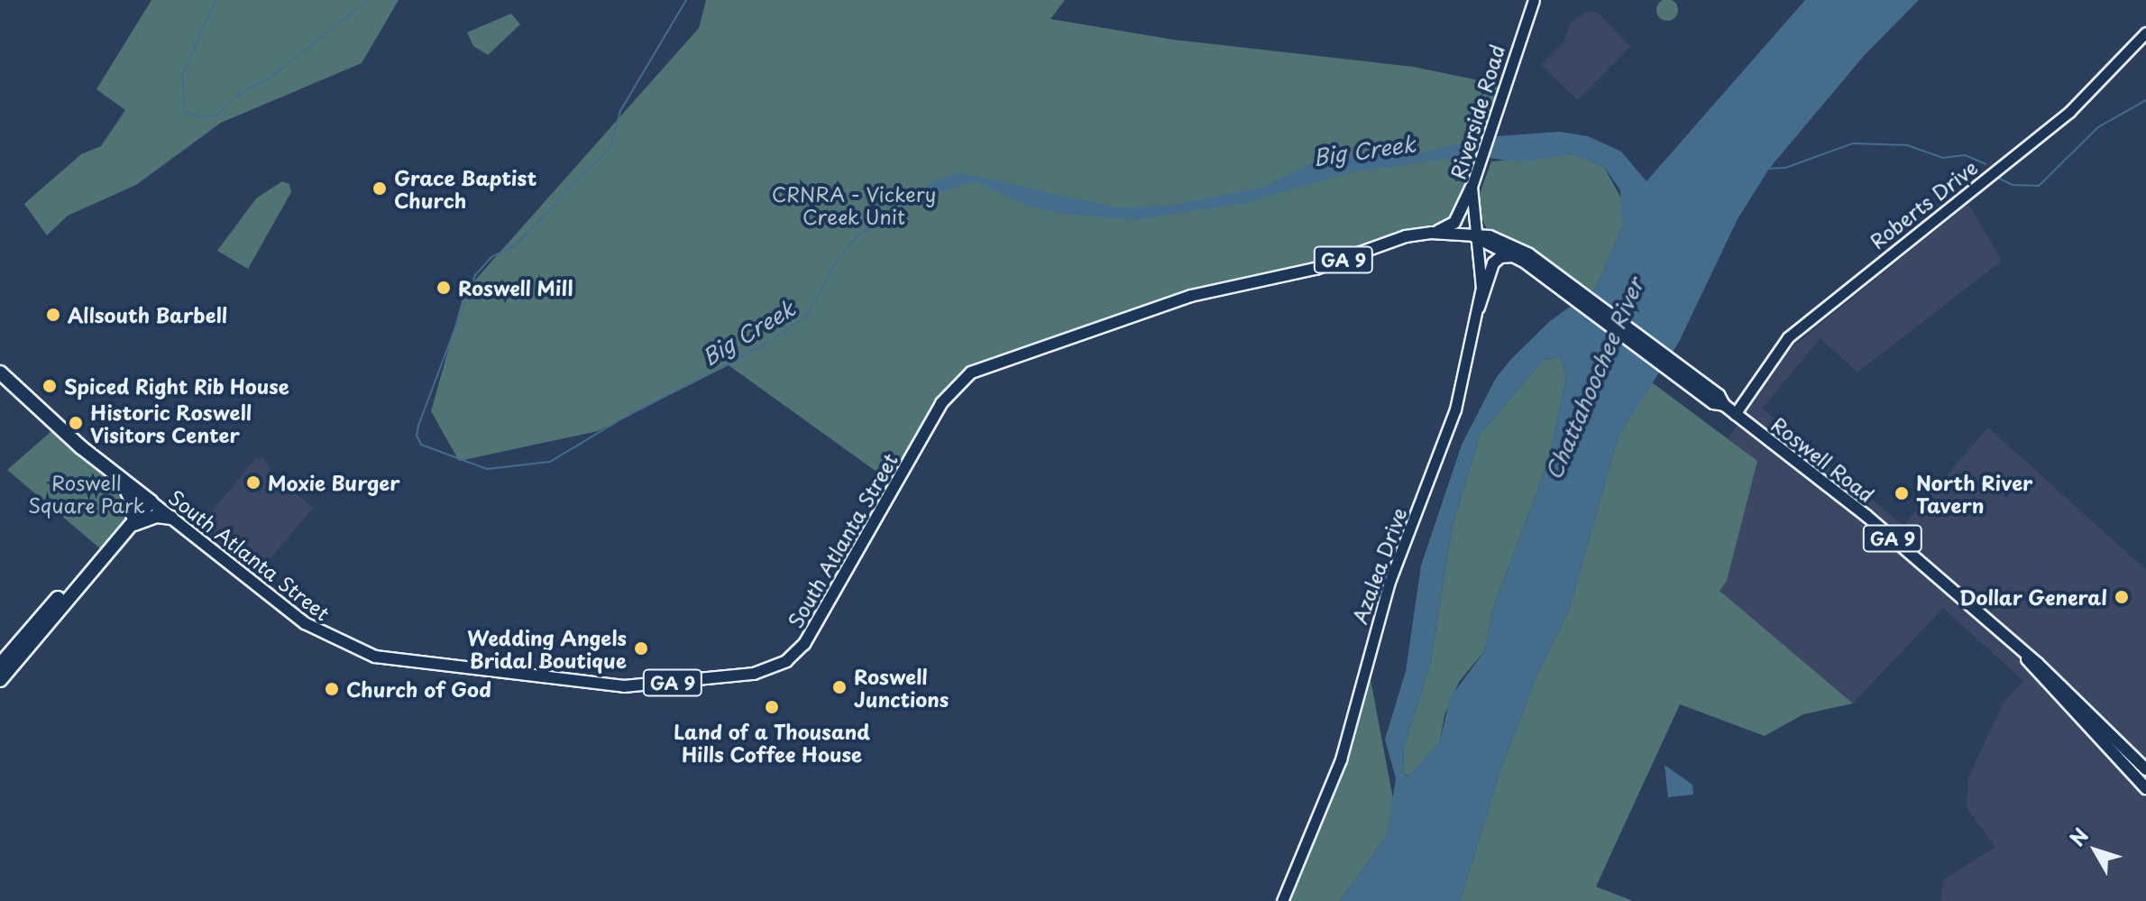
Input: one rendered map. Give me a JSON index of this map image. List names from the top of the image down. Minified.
{"streets":{"highway":["GA 9"],"main road":["Roswell Road","South Atlanta Street"],"street":["Riverside Road","Roberts Drive","Azalea Drive"]},"crossings":[["Riverside Road","South Atlanta Street"],["Riverside Road","Azalea Drive"],["Roberts Drive","Roswell Road"],["GA 9","South Atlanta Street"],["Roswell Road","South Atlanta Street"],["South Atlanta Street","Azalea Drive"]],"water":["Big Creek","Chattahoochee River"],"parks":["CRNRA - Vickery Creek Unit","Roswell Square Park"],"places":["Grace Baptist Church","Roswell Mill","Allsouth Barbell","Spiced Right Rib House","Historic Roswell Visitors Center","Moxie Burger","North River Tavern","Dollar General","Wedding Angels Bridal Boutique","Roswell Junctions","Church of God","Land of a Thousand Hills Coffee House"],"north":"top left"}
